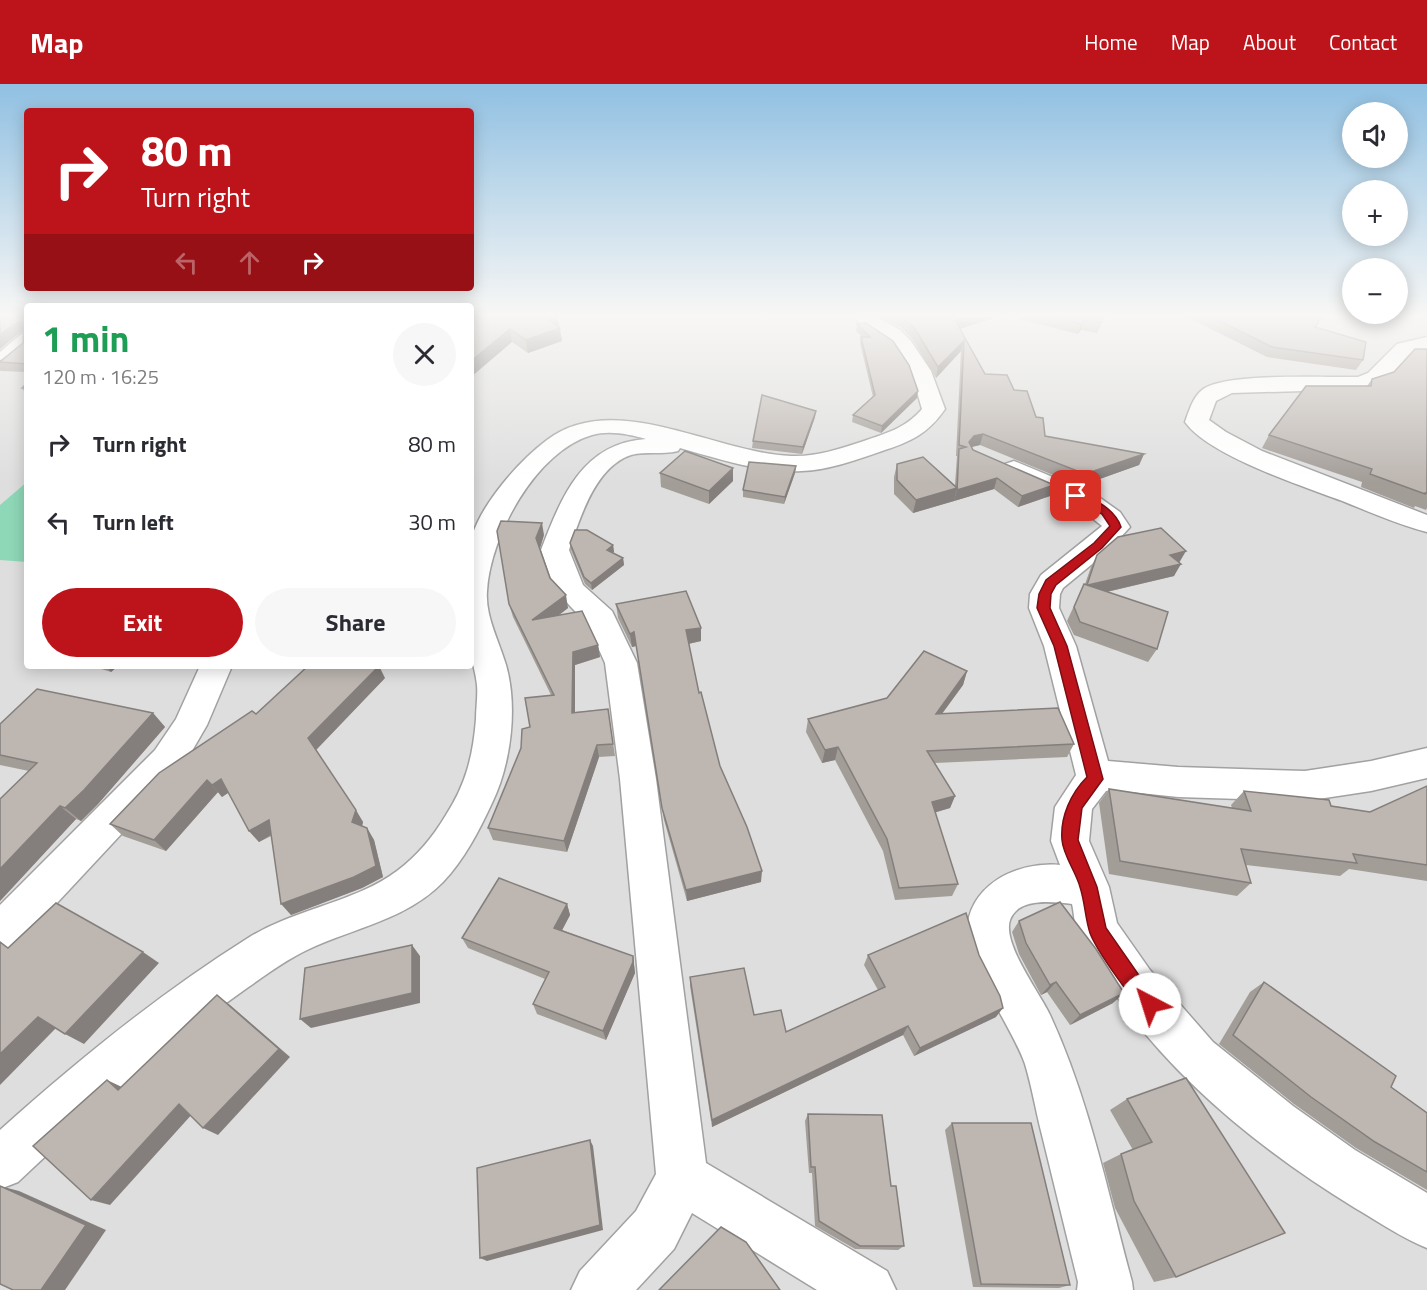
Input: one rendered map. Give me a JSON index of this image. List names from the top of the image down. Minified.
{"page":{"header":"Map","nav":["Home","Map","About","Contact"],"map_buttons":["+","−"],"turn":["80 m","Turn right"],"heading":["1 min","120 m · 16:25"],"list":[{"name":"Turn right","value":"80 m"},{"name":"Turn left","value":"30 m"}],"buttons":["Exit","Share"]}}
